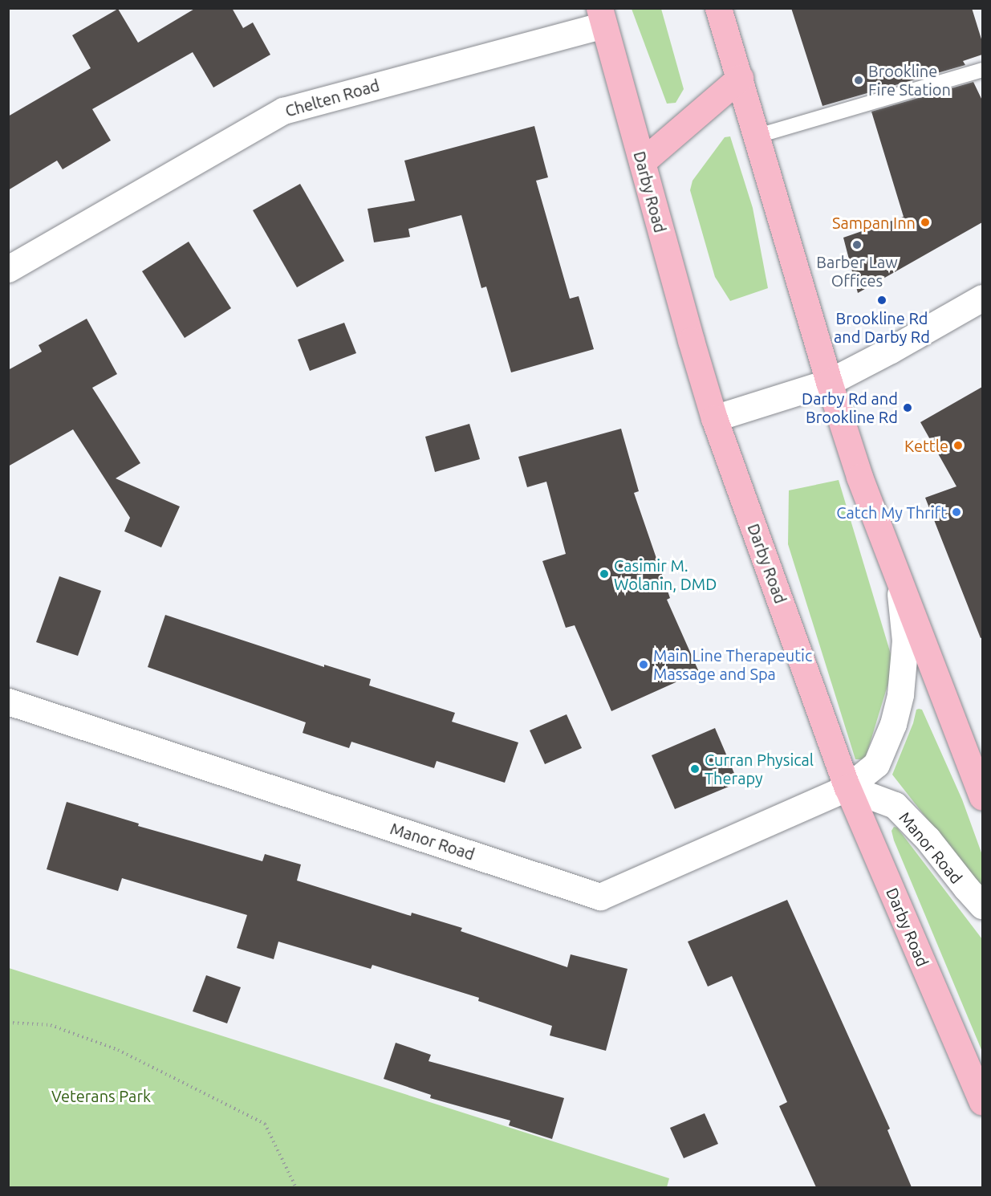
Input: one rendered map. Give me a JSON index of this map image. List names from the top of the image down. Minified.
{"streets":{"main road":["Darby Road"],"street":["Chelten Road","Manor Road"]},"crossings":[["Chelten Road","Darby Road"],["Darby Road","Manor Road"]],"parks":["Veterans Park"],"places":["Brookline Fire Station","Sampan Inn","Barber Law Offices","Brookline Rd and Darby Rd","Darby Rd and Brookline Rd","Kettle","Catch My Thrift","Casimir M. Wolanin, DMD","Main Line Therapeutic Massage and Spa","Curran Physical Therapy"]}
